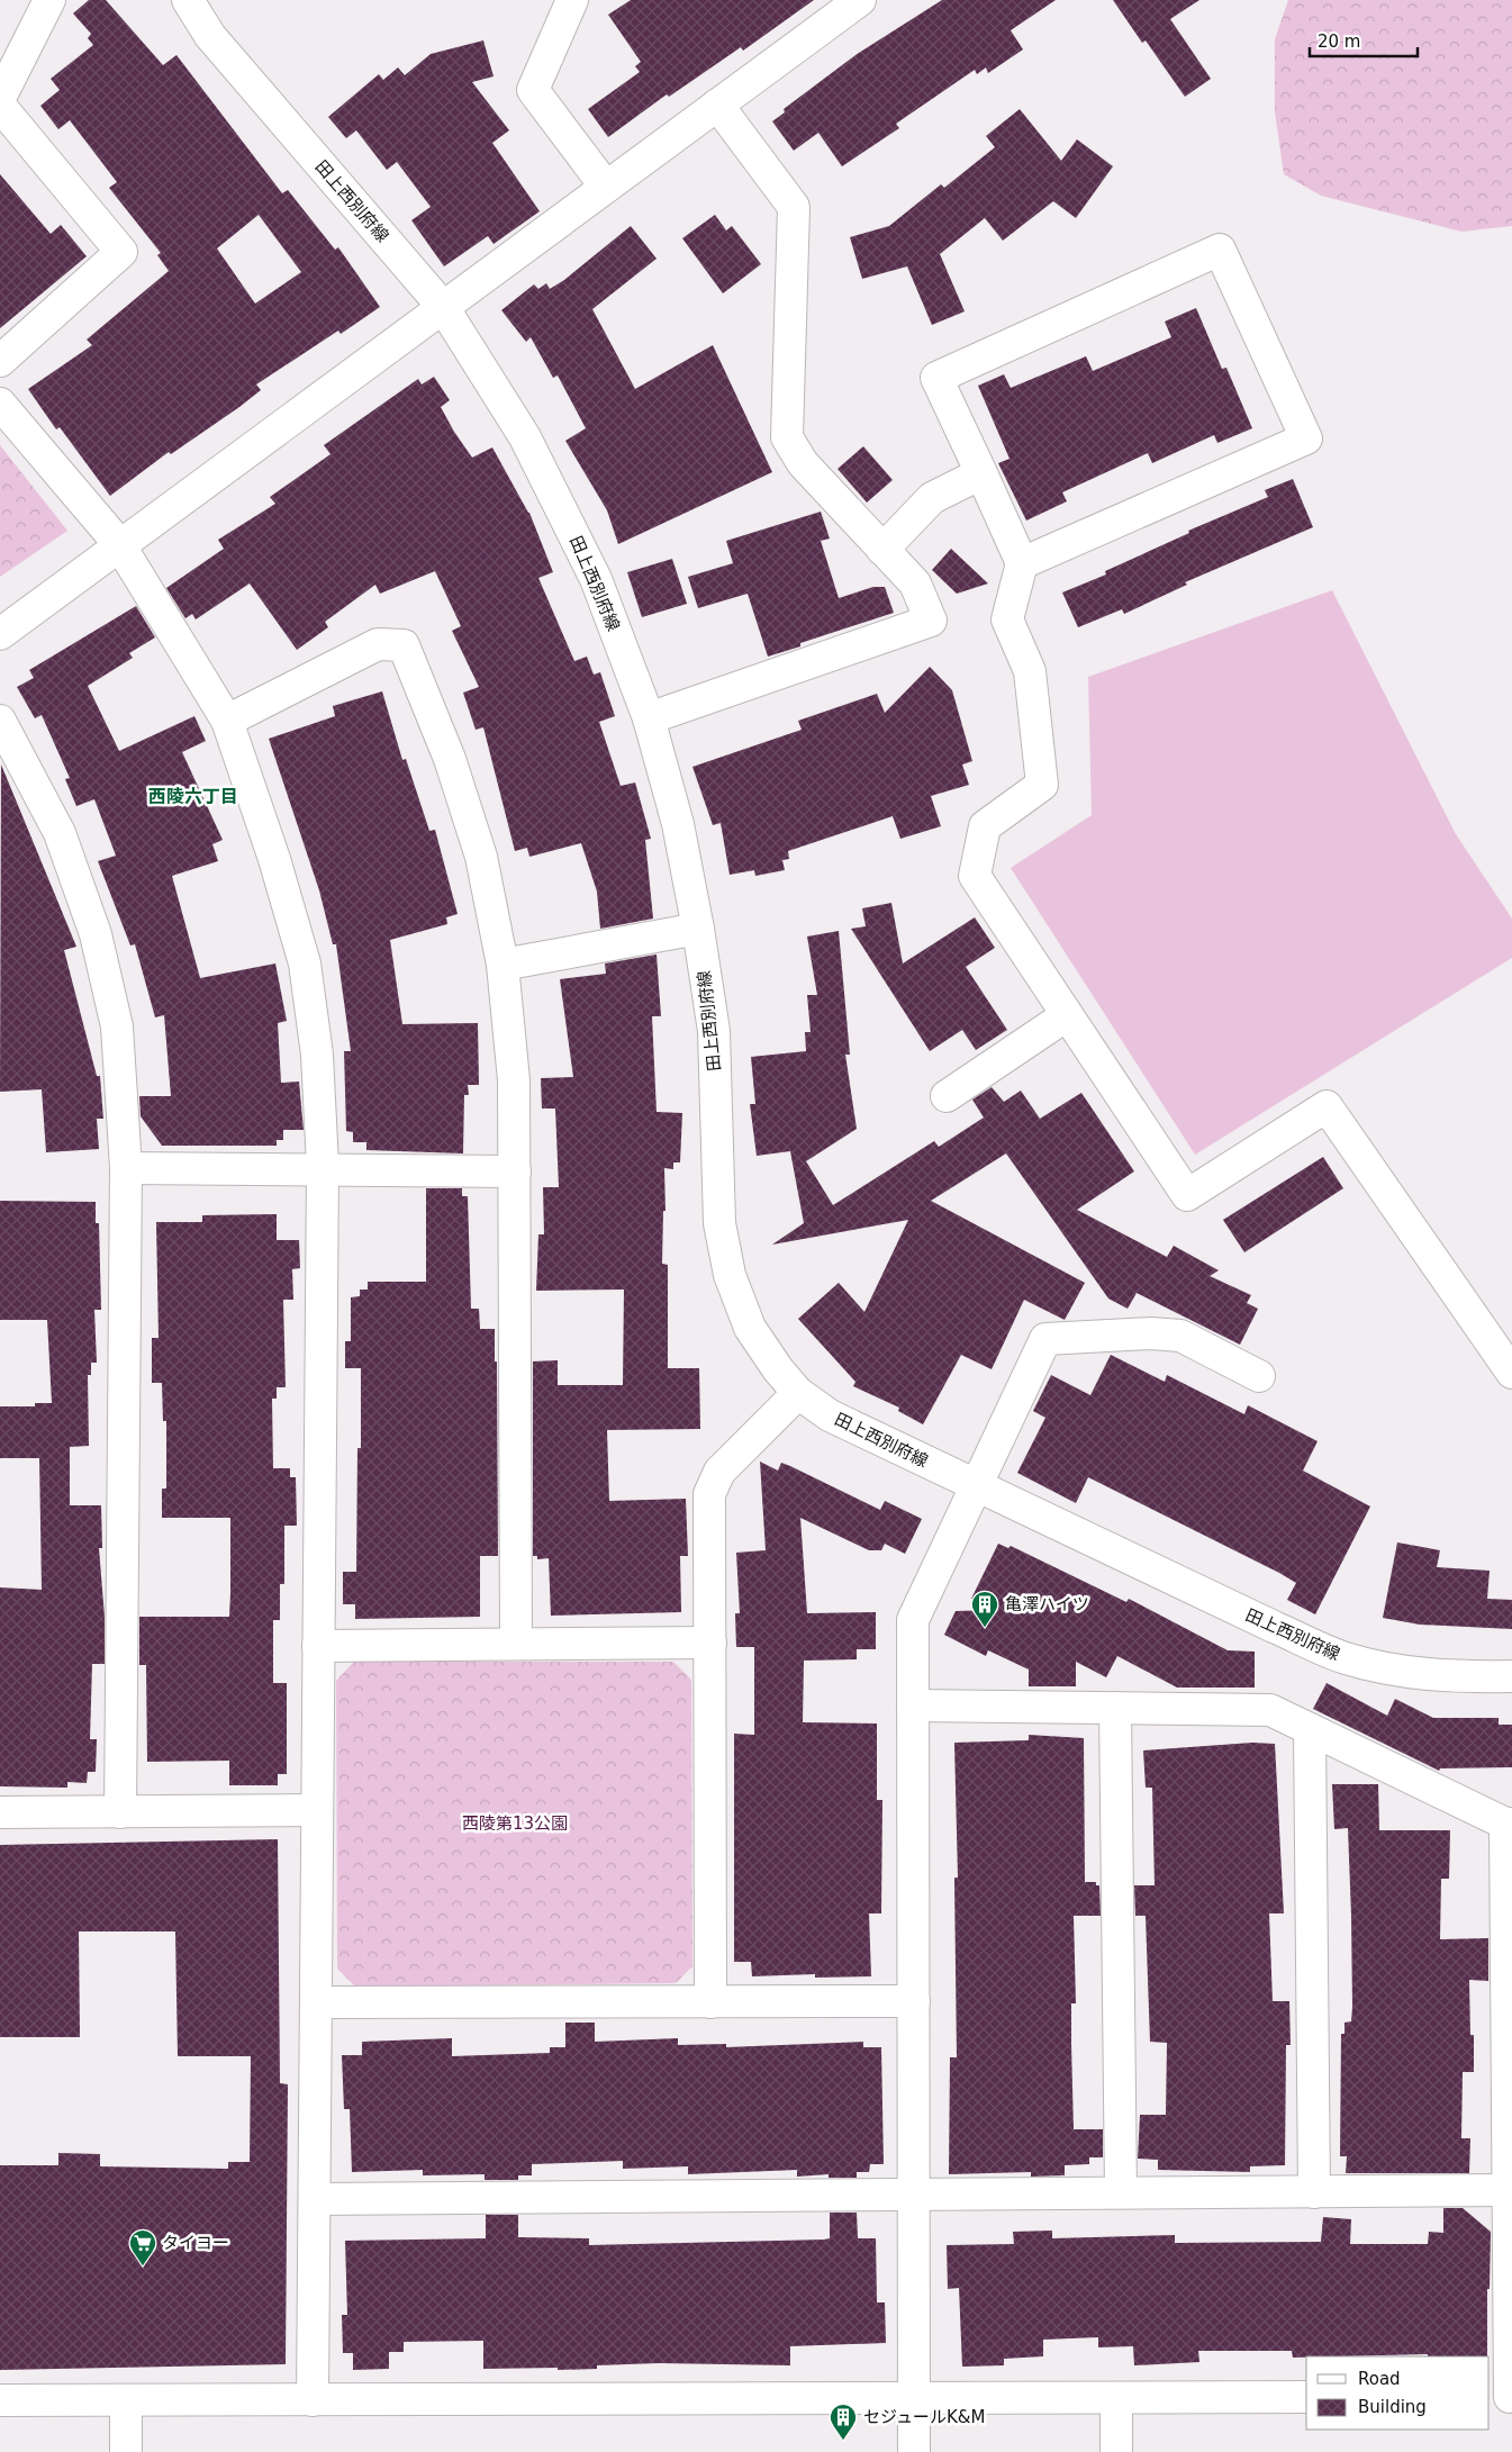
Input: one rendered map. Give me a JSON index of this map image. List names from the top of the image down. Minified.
{"streets":{"street":["田上西別府線"]},"districts":["西陵六丁目"],"parks":["西陵第13公園"],"places":{"building":["亀澤ハイツ","セジュールK&M"],"supermarket":["タイヨー"]},"legend":["Road","Building"],"scale_bar":"20 m"}
